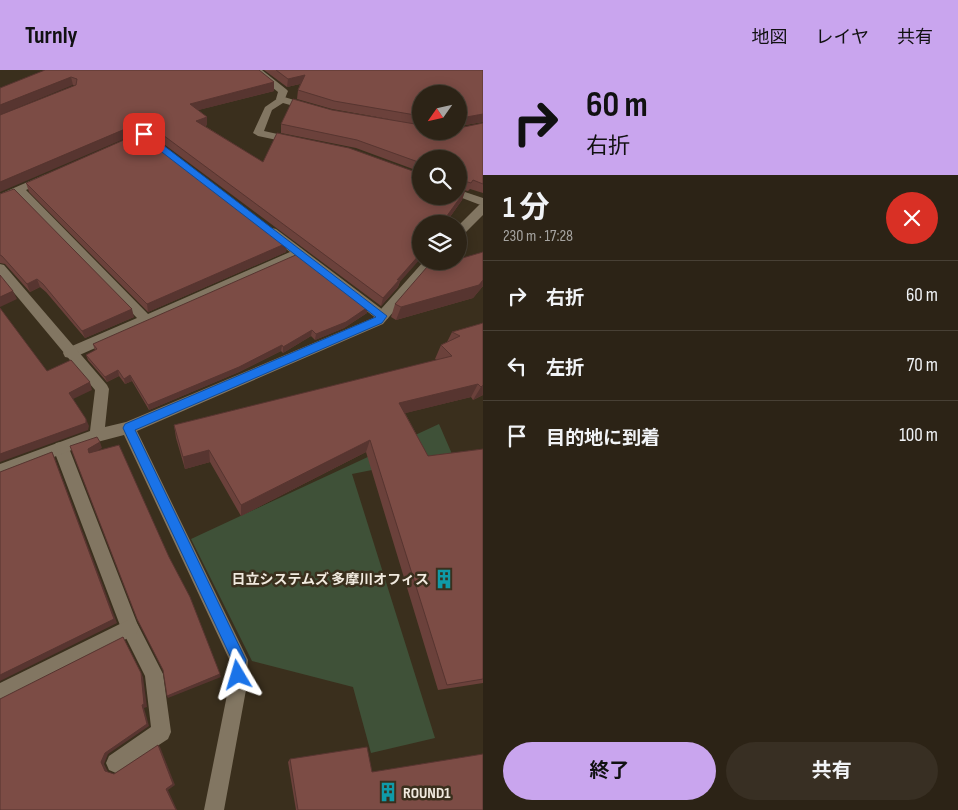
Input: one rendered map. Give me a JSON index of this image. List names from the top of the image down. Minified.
{"places":{"building":["日立システムズ 多摩川オフィス","ROUND1"]},"north":"bottom left","page":{"header":"Turnly","nav":["地図","レイヤ","共有"],"turn":["60 m","右折"],"heading":["1 分","230 m · 17:28"],"list":[{"name":"右折","value":"60 m"},{"name":"左折","value":"70 m"},{"name":"目的地に到着","value":"100 m"}],"buttons":["終了","共有"]}}
